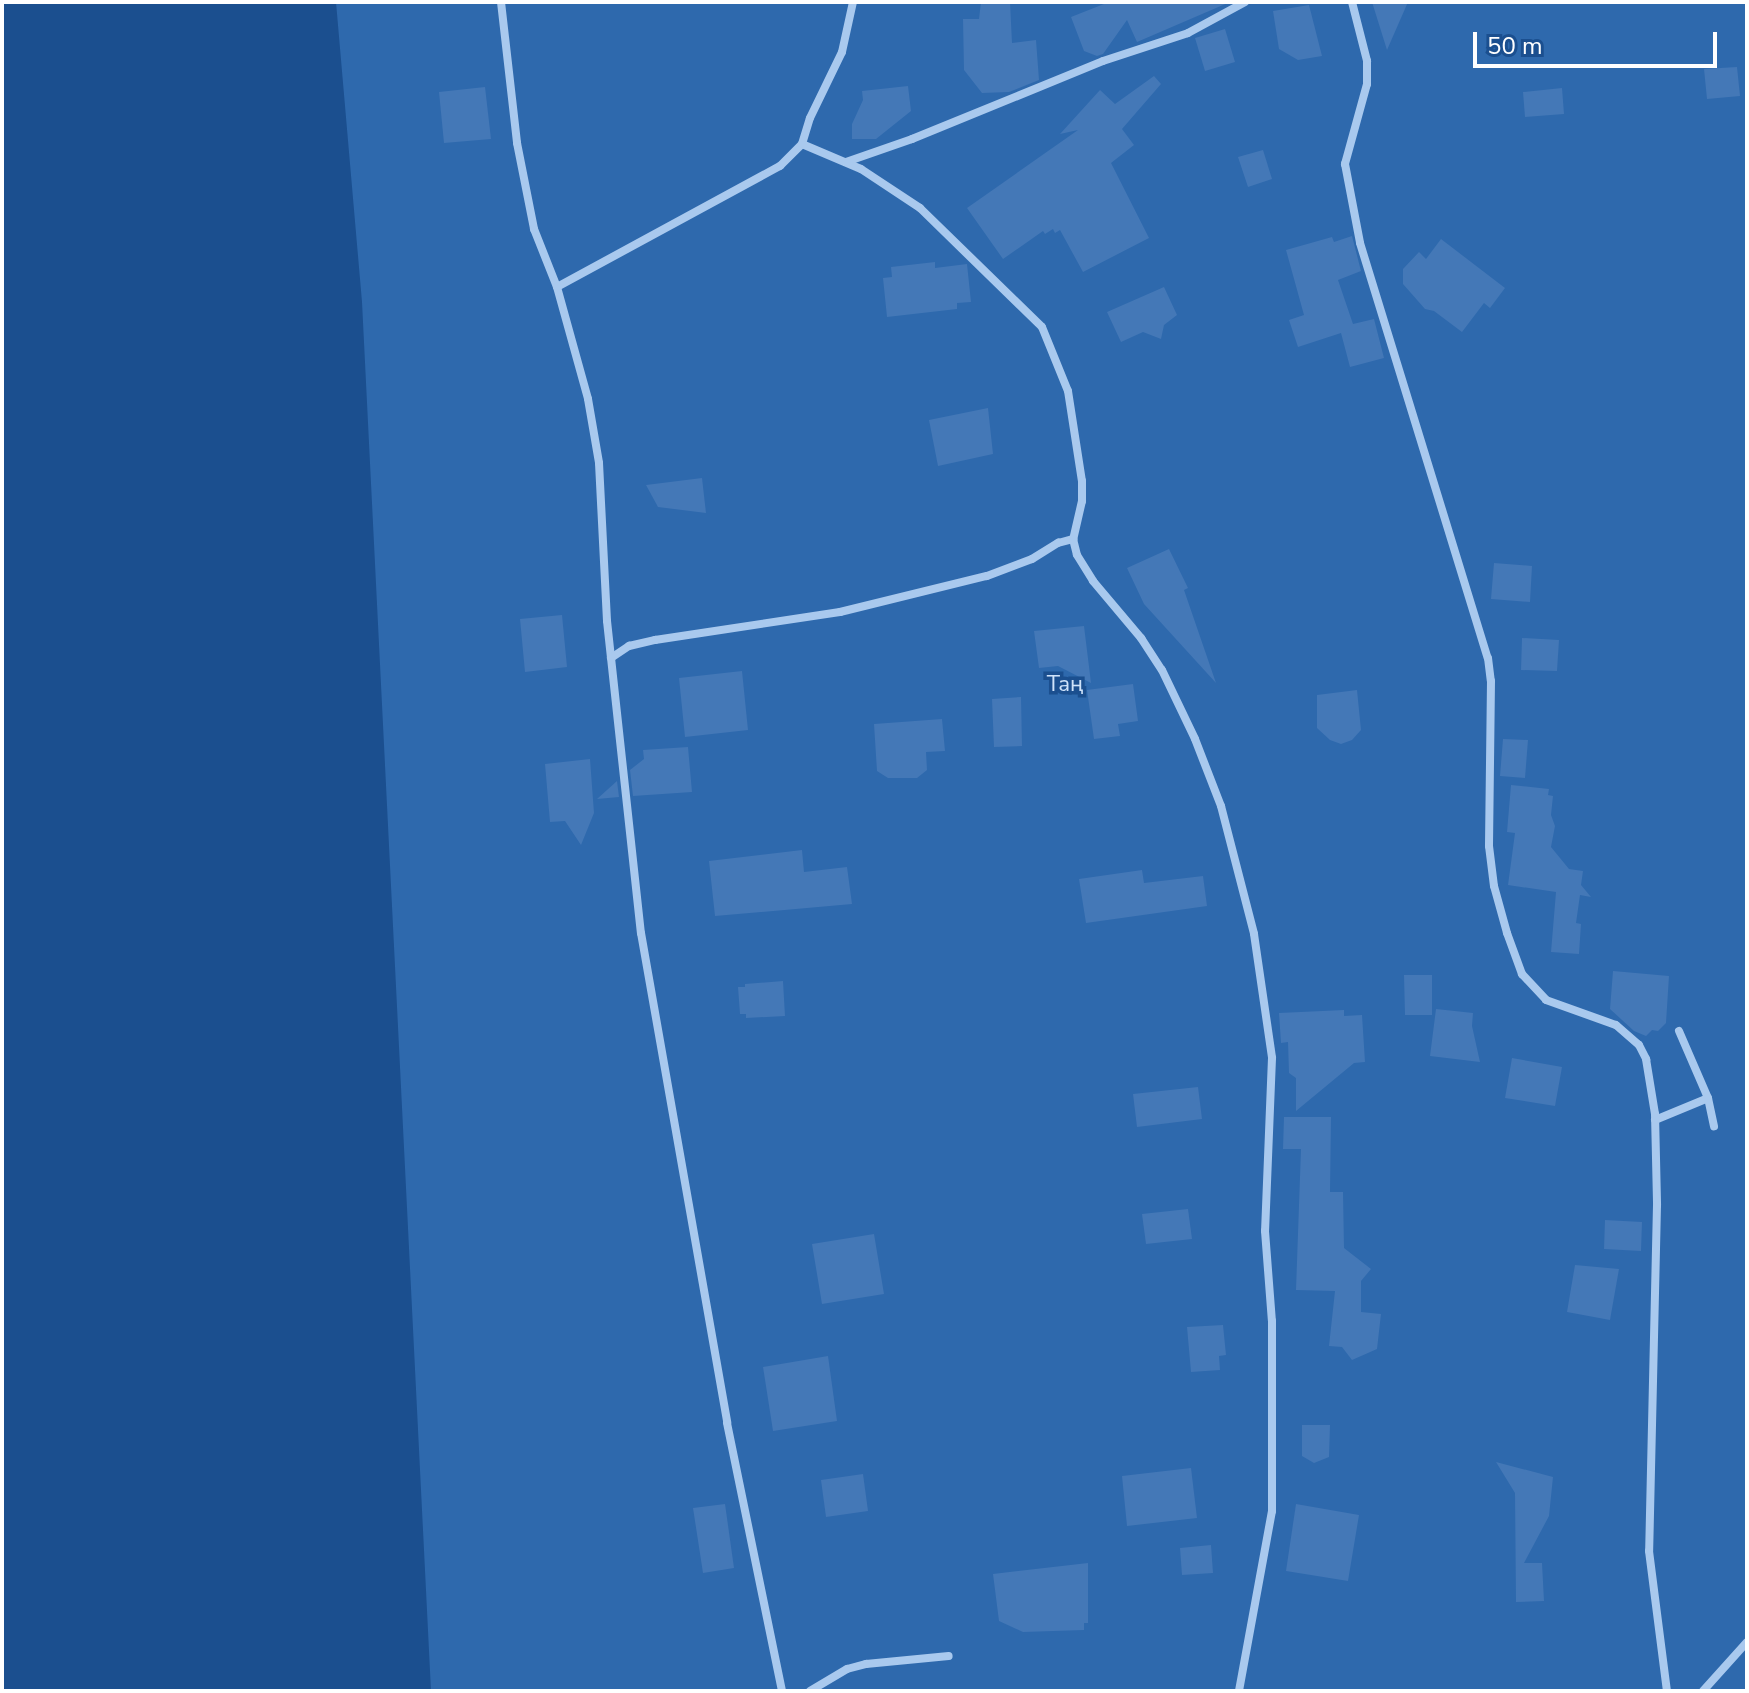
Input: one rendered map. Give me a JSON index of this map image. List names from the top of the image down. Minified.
{"parks":["Таң"],"scale_bar":"50 m"}
